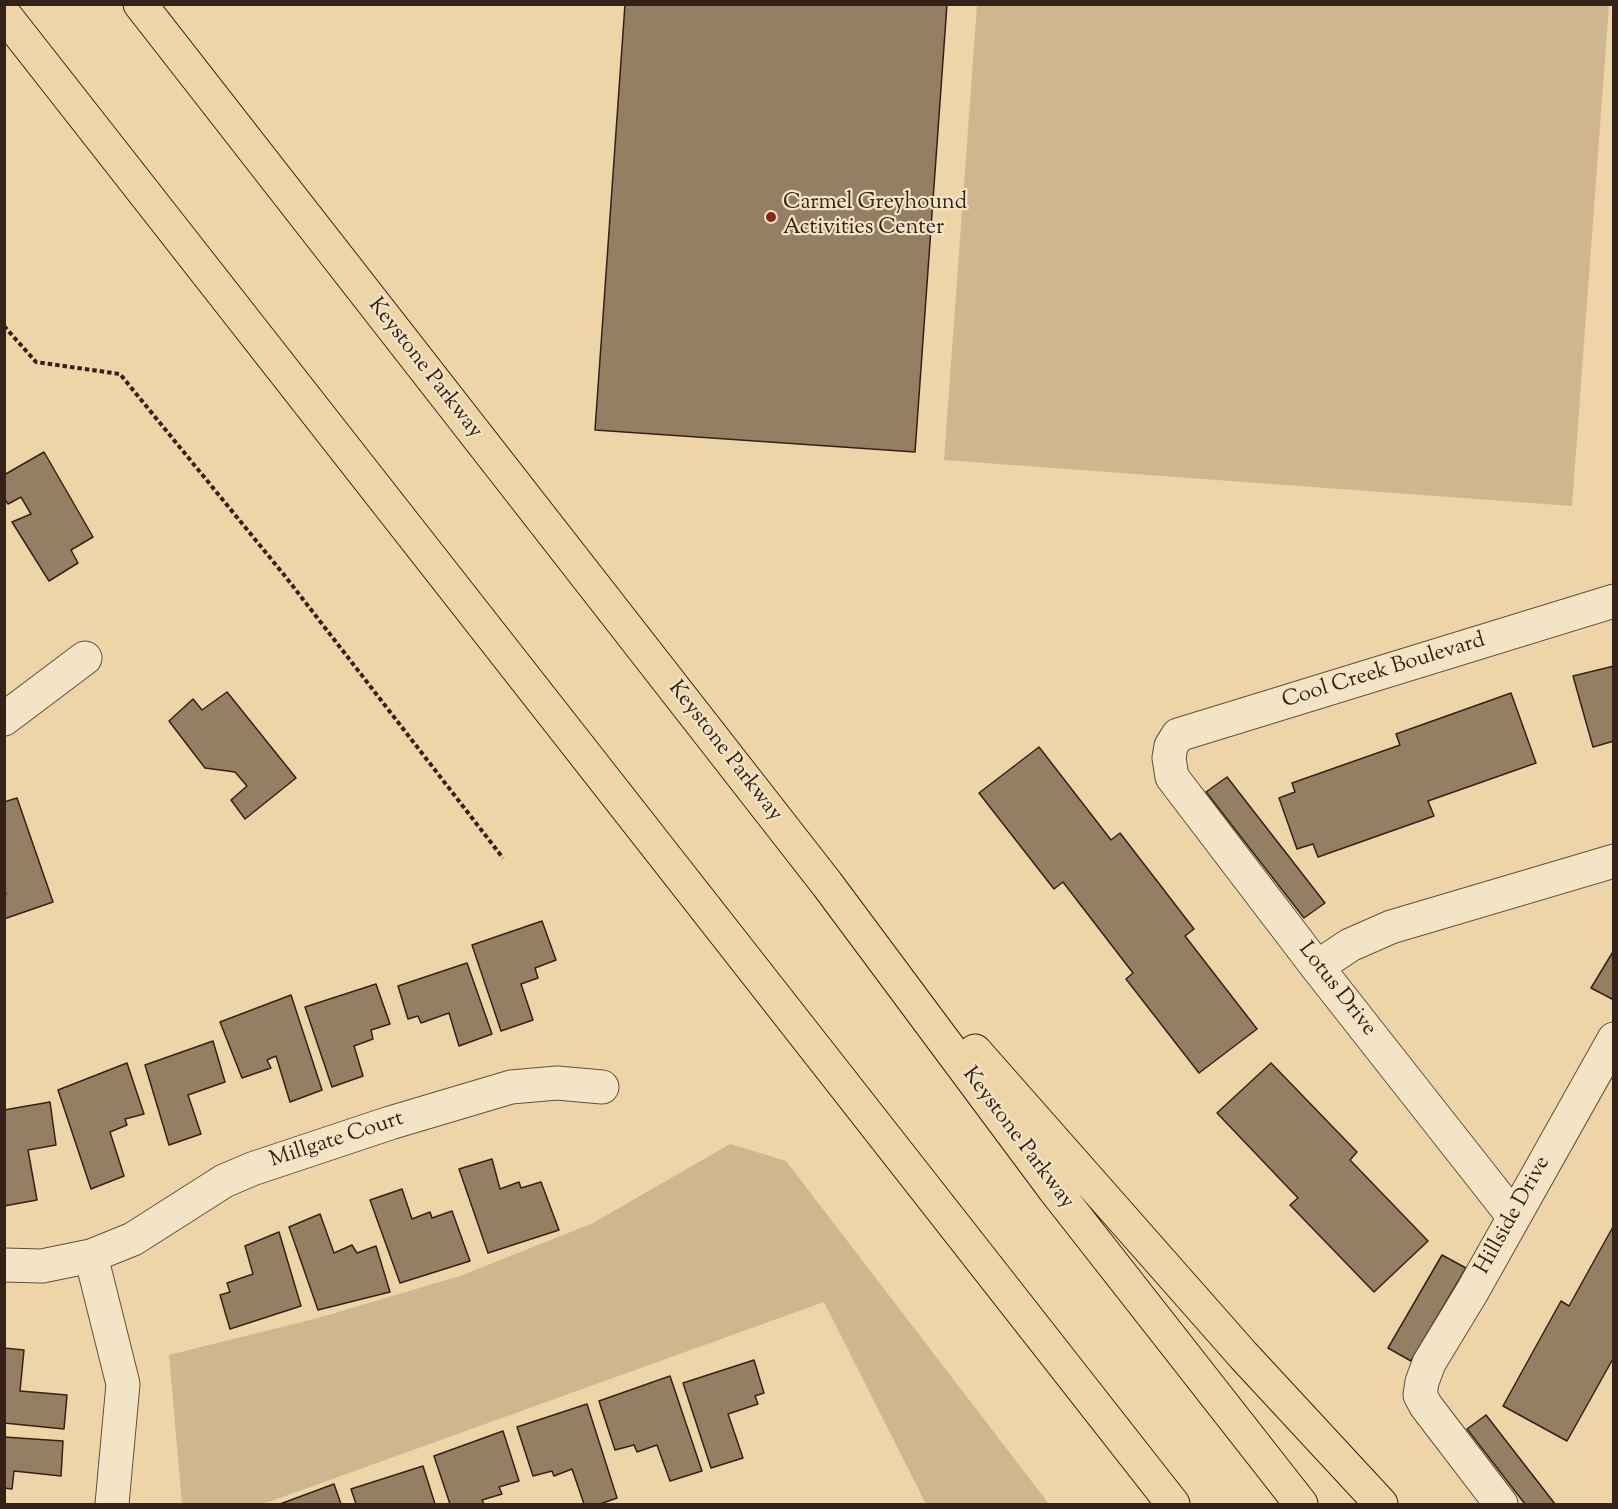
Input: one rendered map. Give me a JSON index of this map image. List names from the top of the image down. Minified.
{"streets":{"highway":["Keystone Parkway"],"street":["Cool Creek Boulevard","Lotus Drive","Millgate Court","Hillside Drive"]},"crossings":[["Cool Creek Boulevard","Lotus Drive"],["Lotus Drive","Hillside Drive"]],"places":["Carmel Greyhound Activities Center"]}
